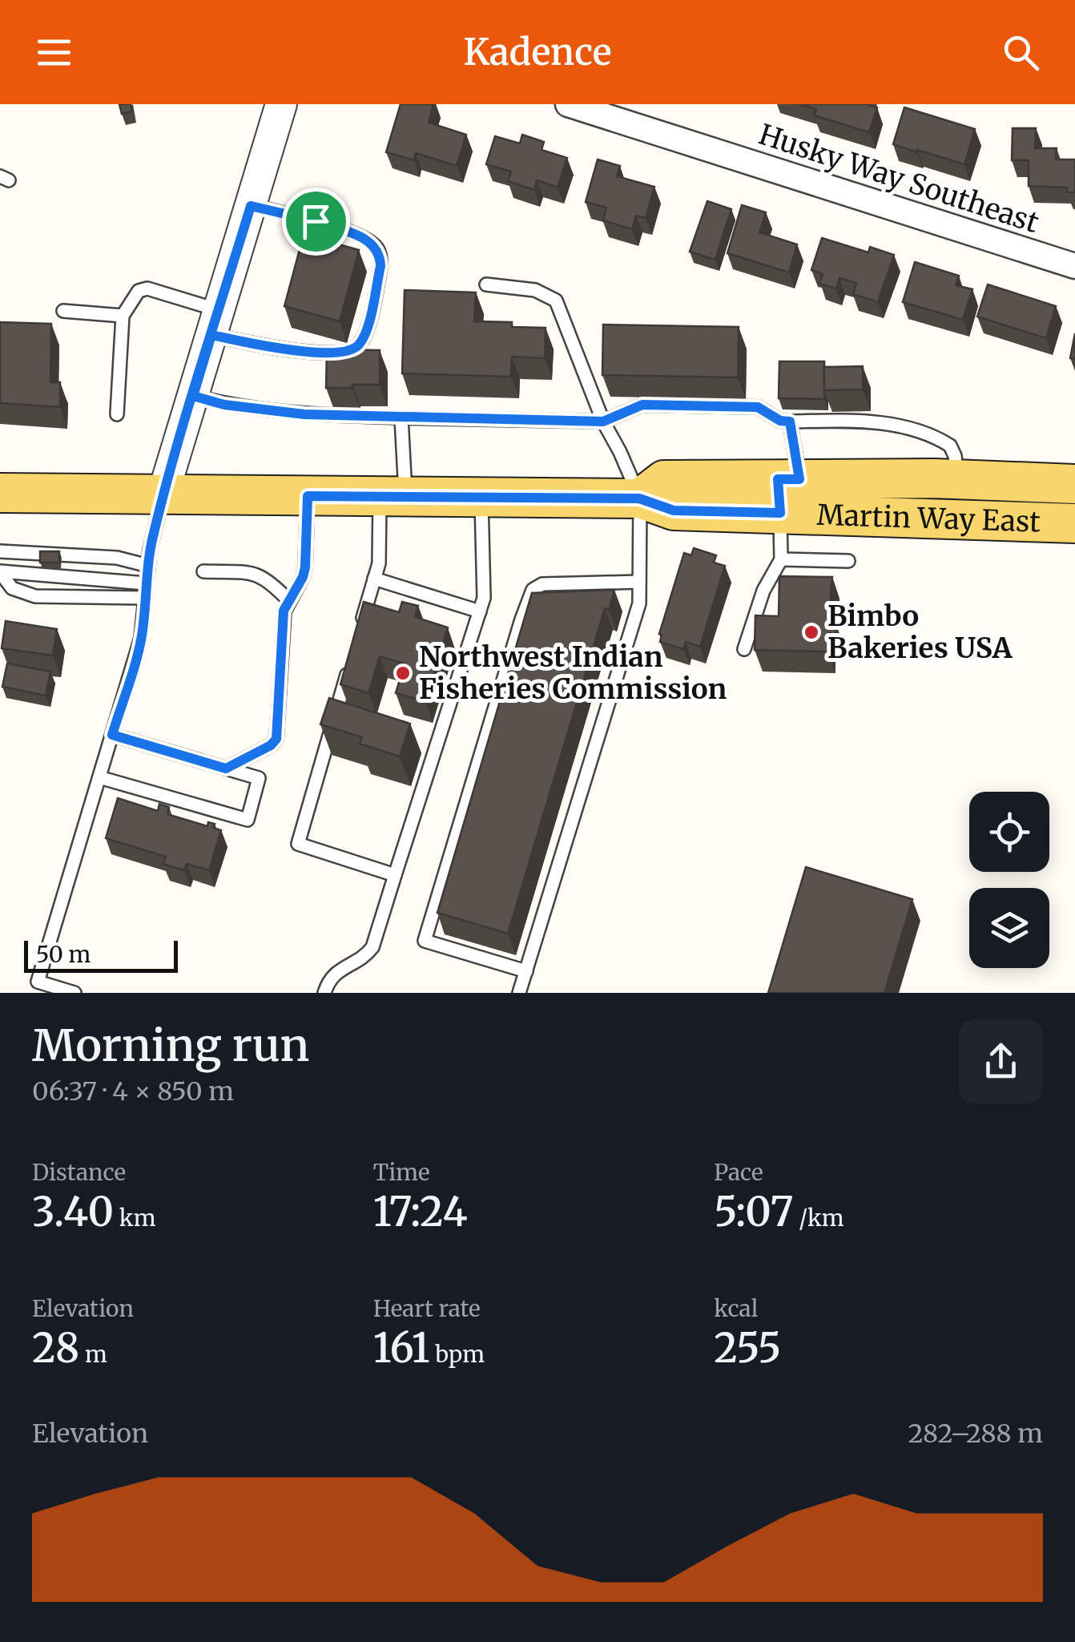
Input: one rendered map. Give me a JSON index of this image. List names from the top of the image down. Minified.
{"streets":{"main road":["Martin Way East"],"street":["Husky Way Southeast"]},"places":["Bimbo Bakeries USA","Northwest Indian Fisheries Commission"],"scale_bar":"50 m","page":{"header":"Kadence","scale":"50 m","heading":["Morning run","06:37 · 4 × 850 m"],"stats":[["Distance","3.40 km"],["Time","17:24"],["Pace","5:07 /km"],["Elevation","28 m"],["Heart rate","161 bpm"],["kcal","255"]],"chart":["Elevation","282–288 m"]}}
